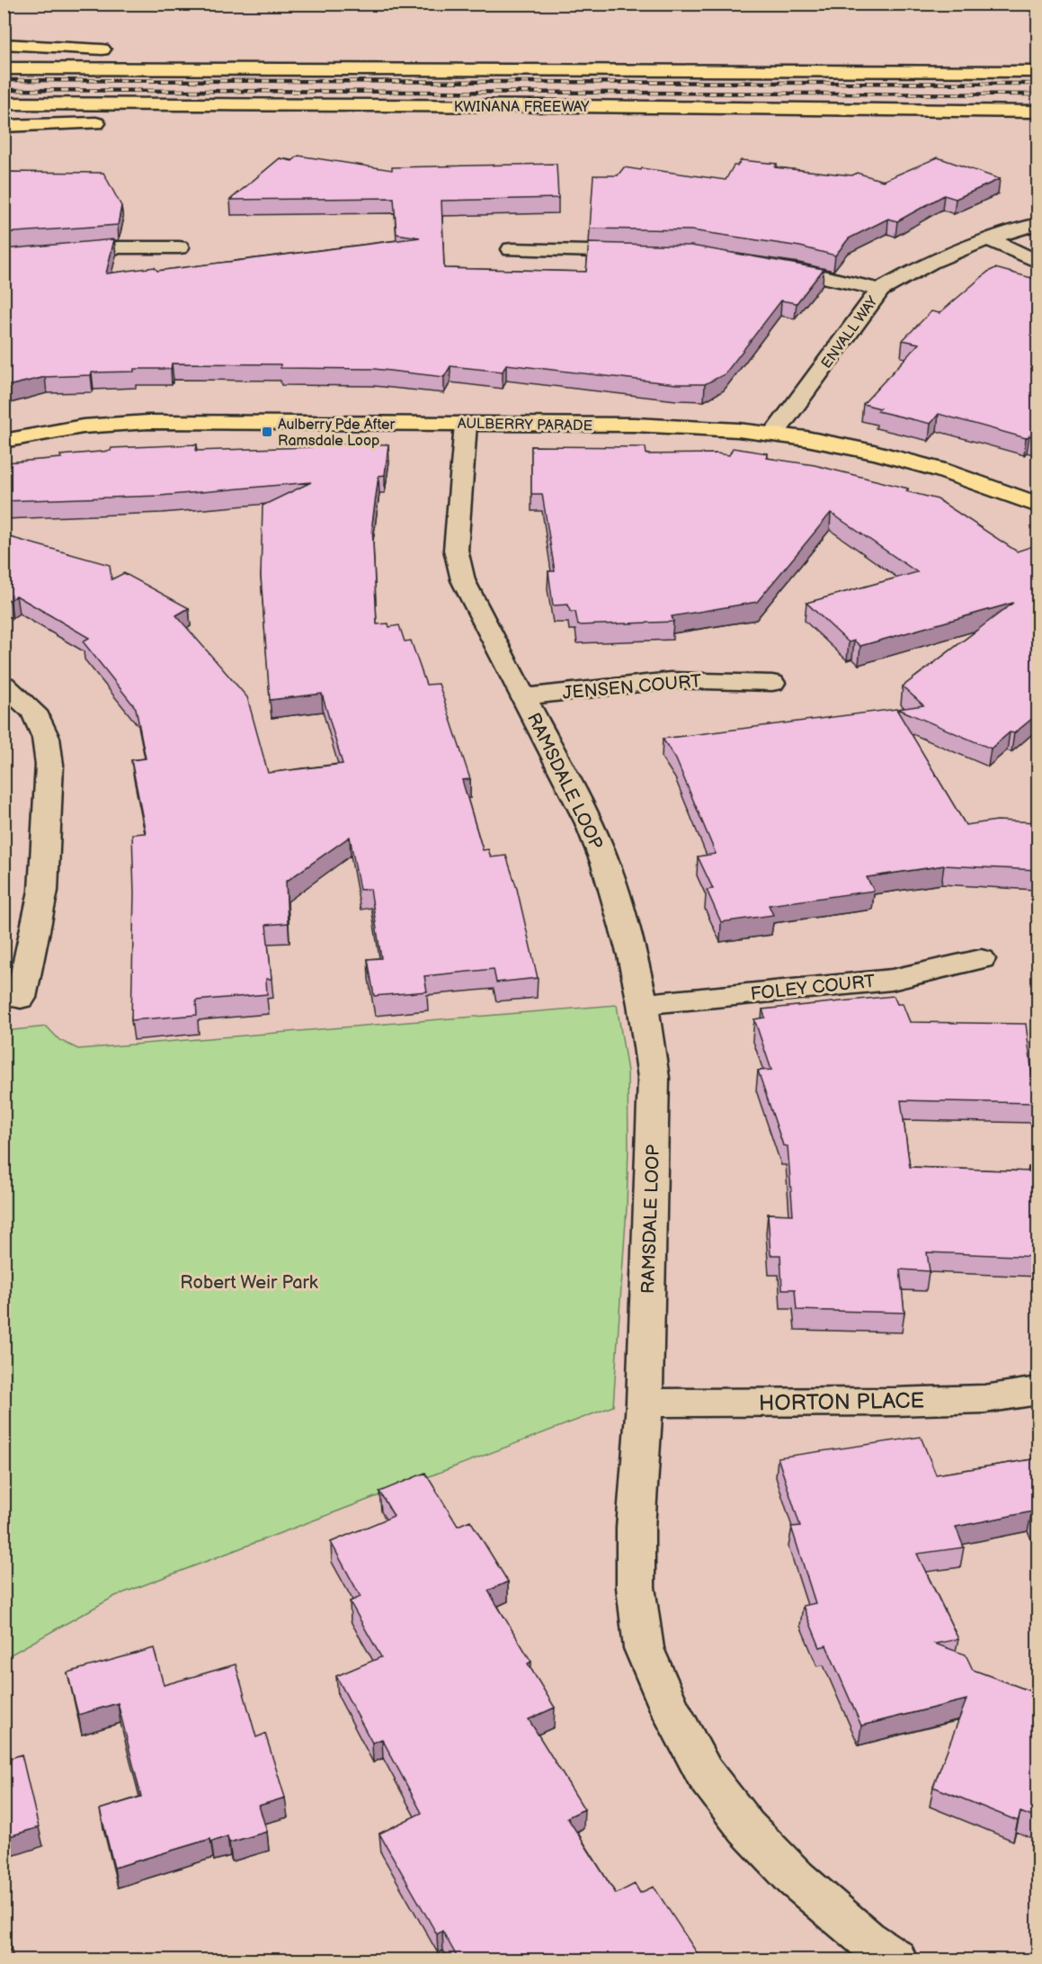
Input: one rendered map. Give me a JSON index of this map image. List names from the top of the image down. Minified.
{"streets":{"main road":["KWINANA FREEWAY","AULBERRY PARADE"],"street":["ENVALL WAY","JENSEN COURT","RAMSDALE LOOP","FOLEY COURT","HORTON PLACE"]},"crossings":[["ENVALL WAY","AULBERRY PARADE"],["AULBERRY PARADE","RAMSDALE LOOP"],["JENSEN COURT","RAMSDALE LOOP"],["RAMSDALE LOOP","FOLEY COURT"],["RAMSDALE LOOP","HORTON PLACE"]],"parks":["Robert Weir Park"],"places":{"transit":["Aulberry Pde After Ramsdale Loop"]}}
